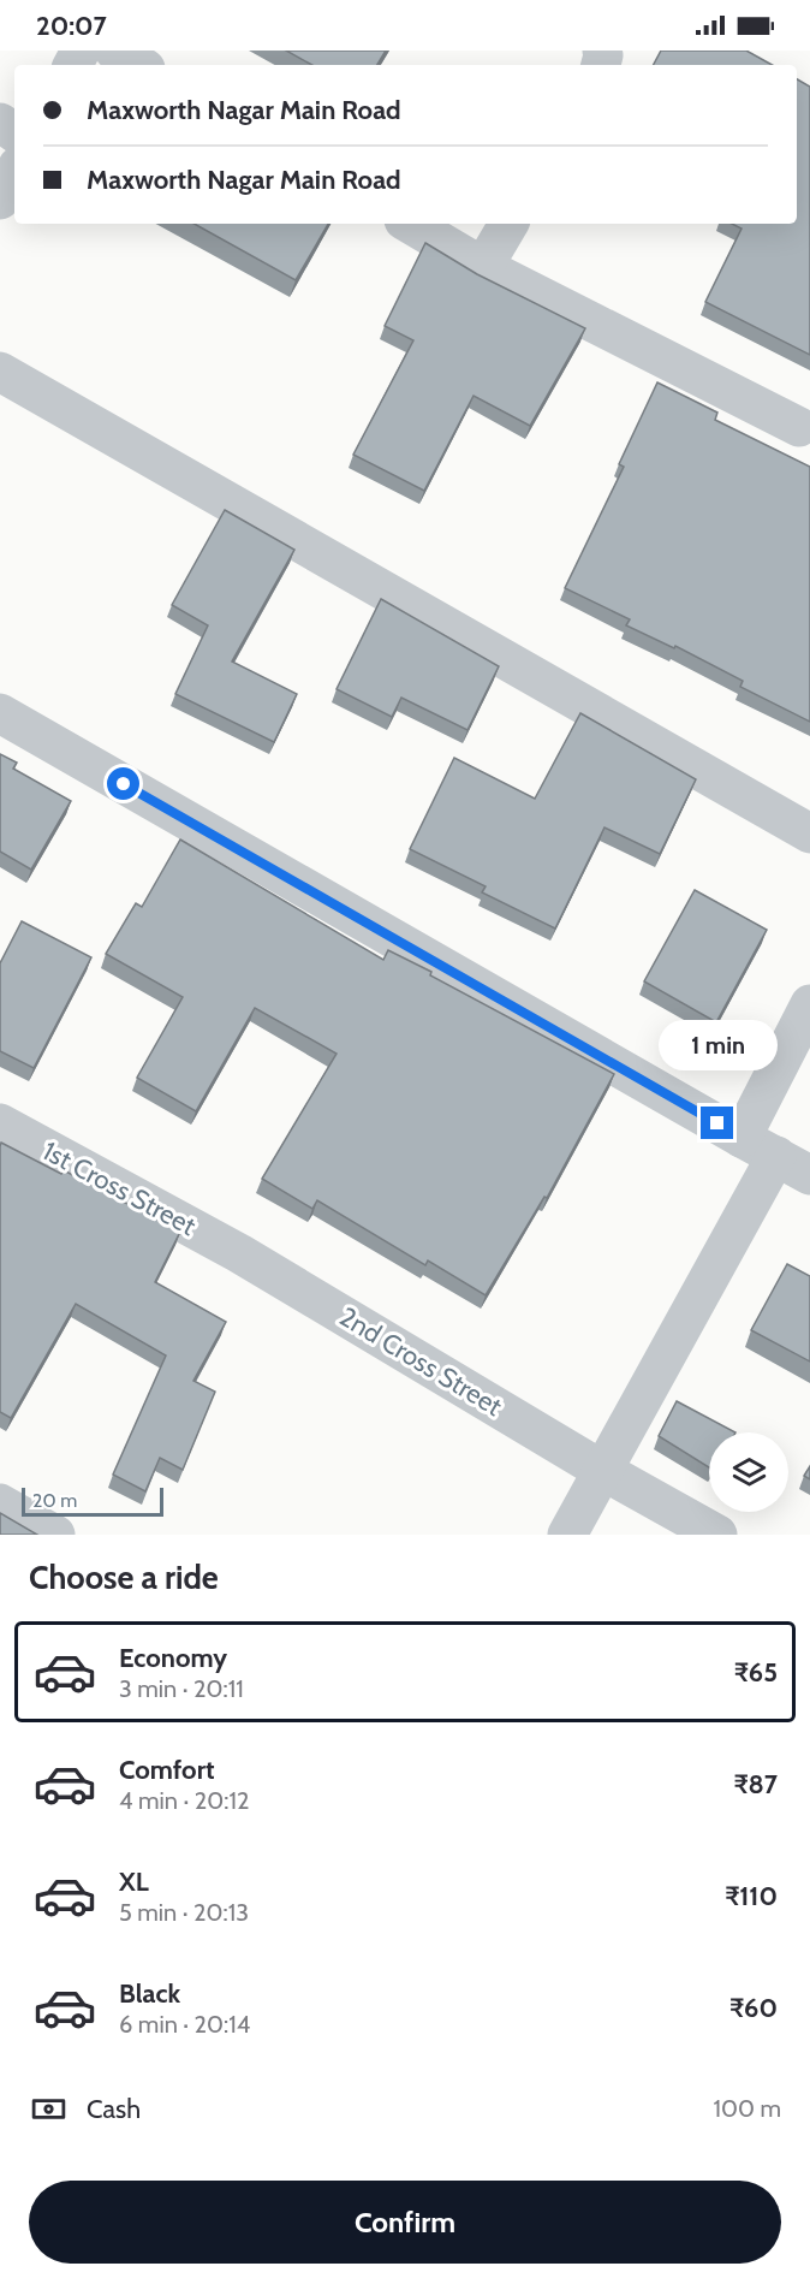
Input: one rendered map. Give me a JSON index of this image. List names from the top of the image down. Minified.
{"streets":{"street":["1st Cross Street","2nd Cross Street"]},"crossings":[["1st Cross Street","2nd Cross Street"]],"scale_bar":"20 m","page":{"status":"20:07","banner":["Maxworth Nagar Main Road","Maxworth Nagar Main Road"],"bubble":"1 min","scale":"20 m","heading":"Choose a ride","list":[{"name":"Economy","note":"3 min · 20:11","value":"₹65"},{"name":"Comfort","note":"4 min · 20:12","value":"₹87"},{"name":"XL","note":"5 min · 20:13","value":"₹110"},{"name":"Black","note":"6 min · 20:14","value":"₹60"}],"pay":["Cash","100 m"],"buttons":"Confirm"}}
